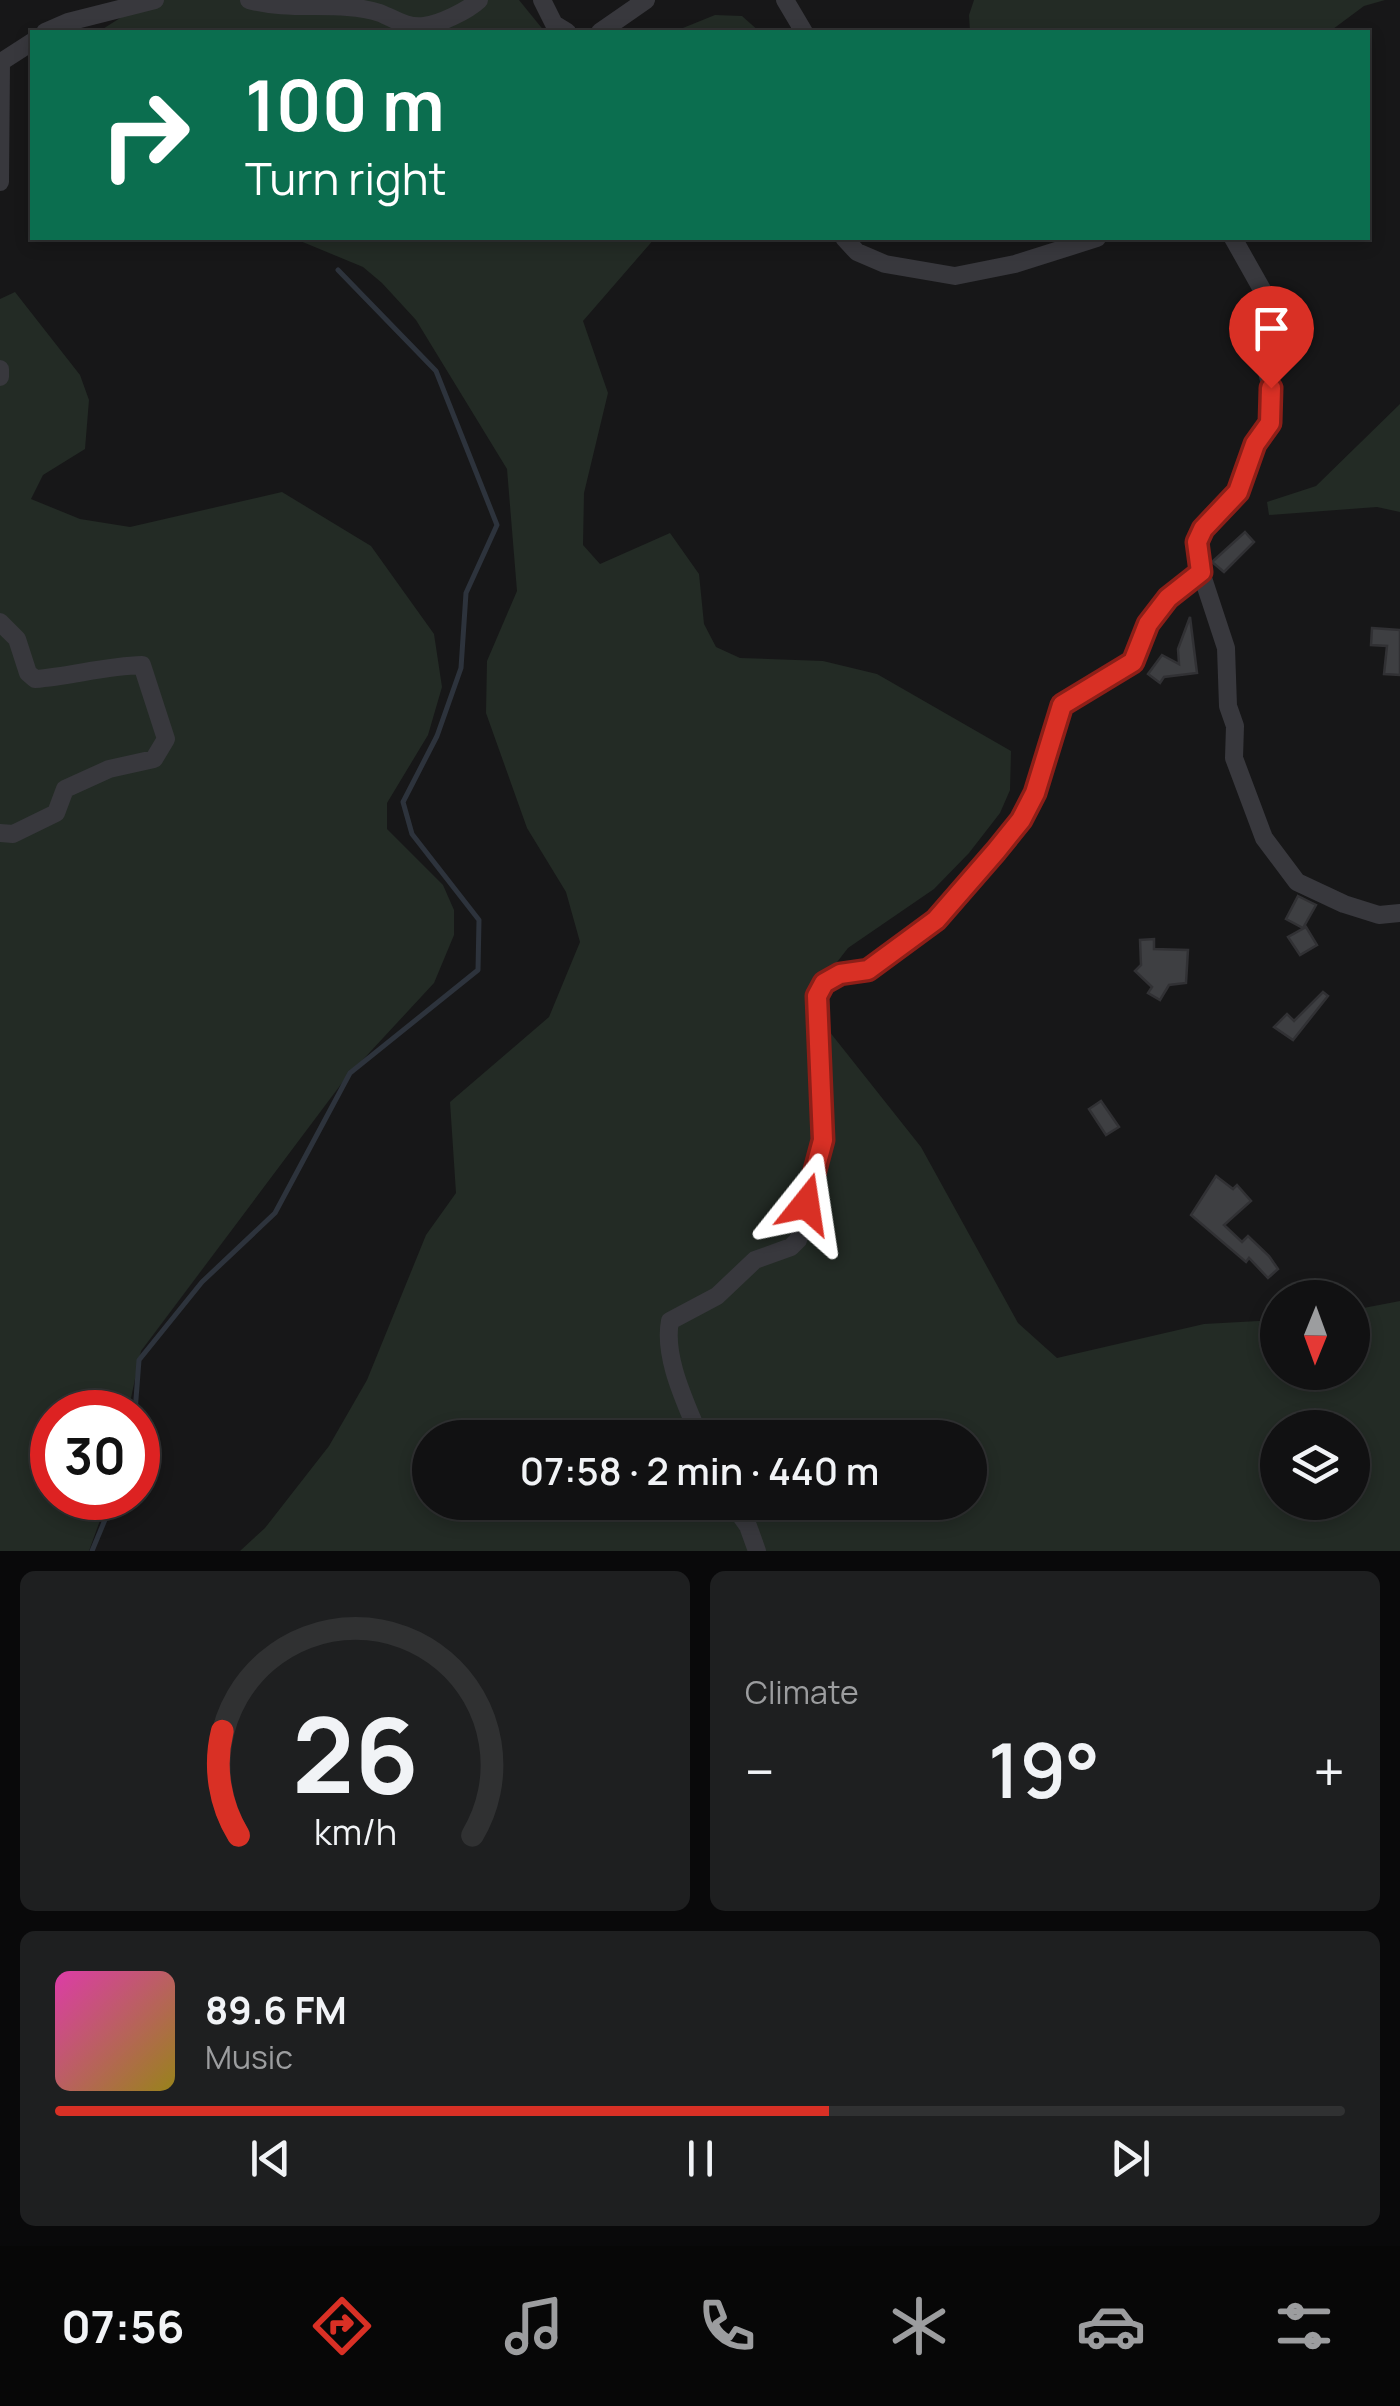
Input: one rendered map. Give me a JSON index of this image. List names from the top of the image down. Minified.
{"north":"bottom","page":{"turn":["100 m","Turn right"],"limit":"30","trip":"07:58 · 2 min · 440 m","tile":"Climate","heat":["−","19°","+"],"song":["89.6 FM","Music"],"tabs":"07:56","gauge":["26","km/h"]}}
